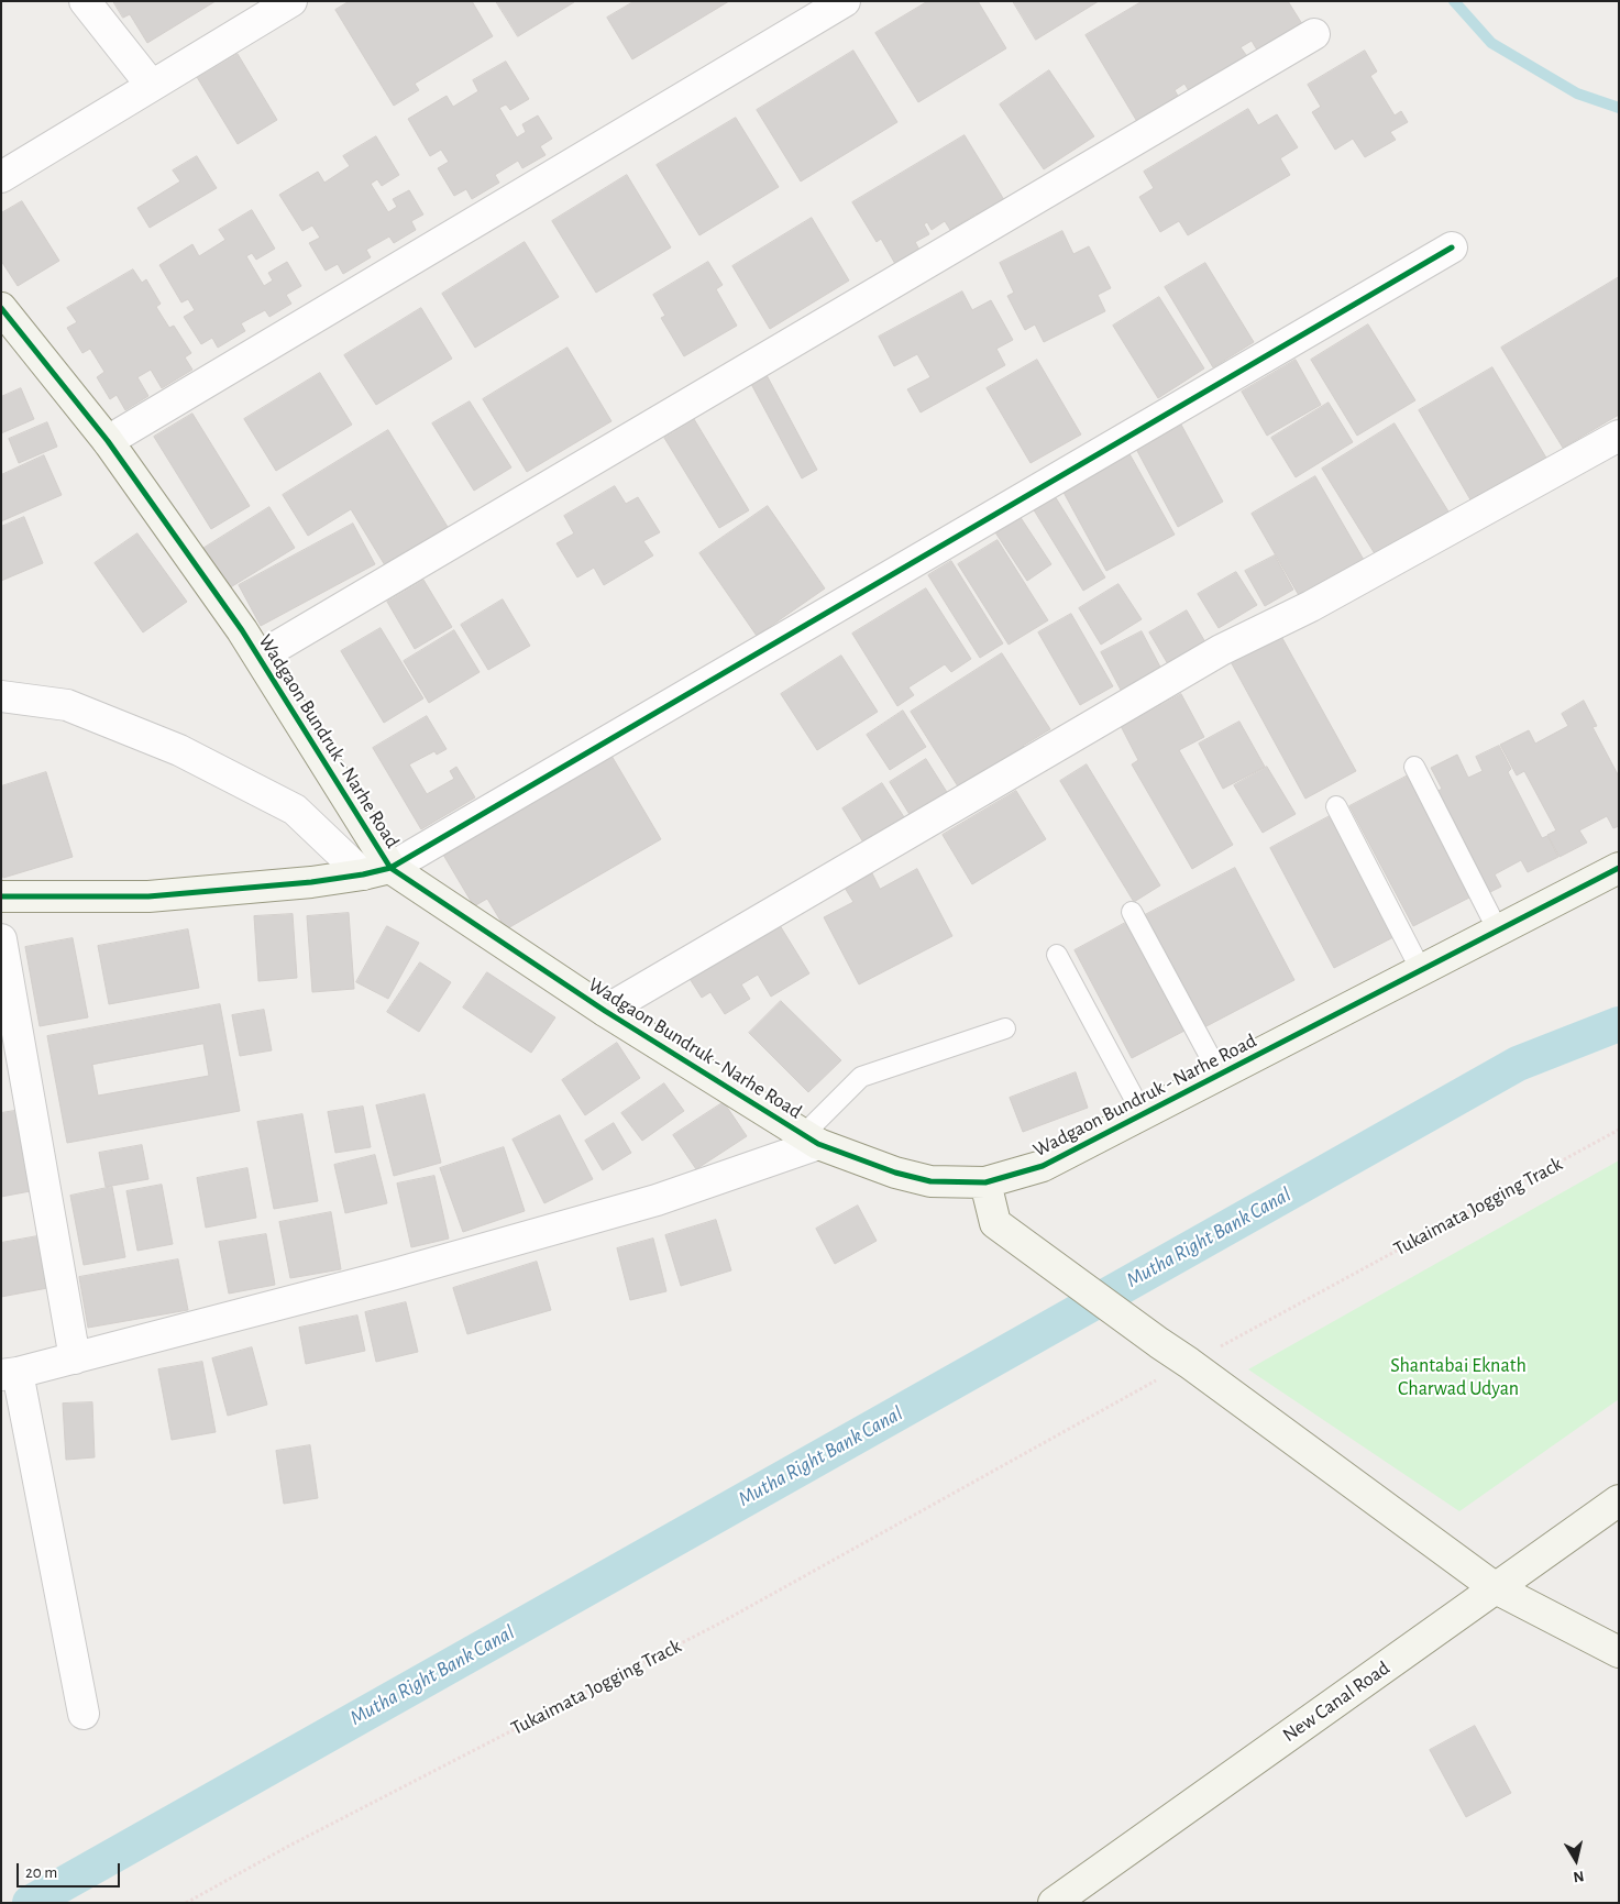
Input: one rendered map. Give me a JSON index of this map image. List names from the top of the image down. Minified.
{"streets":{"street":["Wadgaon Bundruk - Narhe Road","New Canal Road"],"path":["Tukaimata Jogging Track"]},"water":["Mutha Right Bank Canal"],"parks":["Shantabai Eknath Charwad Udyan"],"scale_bar":"20 m","north":"bottom"}
